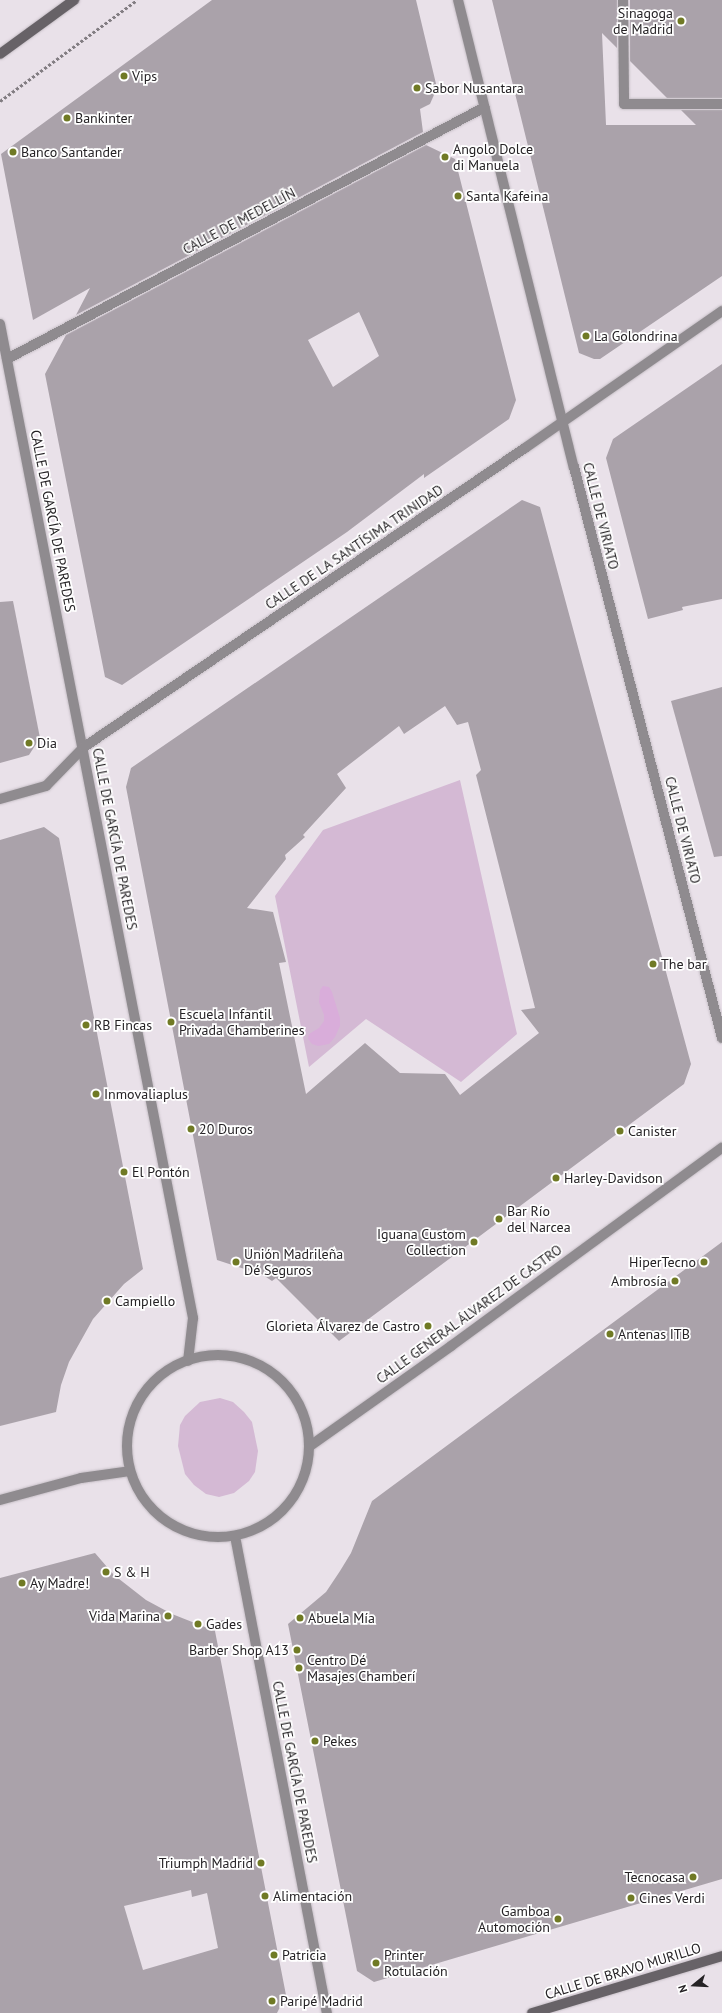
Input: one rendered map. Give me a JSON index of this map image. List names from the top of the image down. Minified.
{"streets":{"main road":["CALLE DE BRAVO MURILLO"],"street":["CALLE DE MEDELLÍN","CALLE DE VIRIATO","CALLE DE GARCÍA DE PAREDES","CALLE DE LA SANTÍSIMA TRINIDAD","CALLE GENERAL ÁLVAREZ DE CASTRO"]},"crossings":[["CALLE DE MEDELLÍN","CALLE DE VIRIATO"],["CALLE DE MEDELLÍN","CALLE DE GARCÍA DE PAREDES"],["CALLE DE VIRIATO","CALLE DE LA SANTÍSIMA TRINIDAD"],["CALLE DE GARCÍA DE PAREDES","CALLE DE LA SANTÍSIMA TRINIDAD"]],"places":["Sinagoga de Madrid","Vips","Sabor Nusantara","Bankinter","Banco Santander","Angolo Dolce di Manuela","Santa Kafeina","La Golondrina","Dia","The bar","Escuela Infantil Privada Chamberines","RB Fincas","Inmovaliaplus","20 Duros","Canister","El Pontón","Harley-Davidson","Bar Río del Narcea","Iguana Custom Collection","Unión Madrileña Dé Seguros","HiperTecno","Ambrosía","Campiello","Glorieta Álvarez de Castro","Antenas ITB","S & H","Ay Madre!","Vida Marina","Abuela Mía","Gades","Barber Shop A13","Centro Dé Masajes Chamberí","Pekes","Triumph Madrid","Tecnocasa","Alimentación","Cines Verdi","Gamboa Automoción","Patricia","Printer Rotulación","Paripé Madrid"],"north":"left"}
